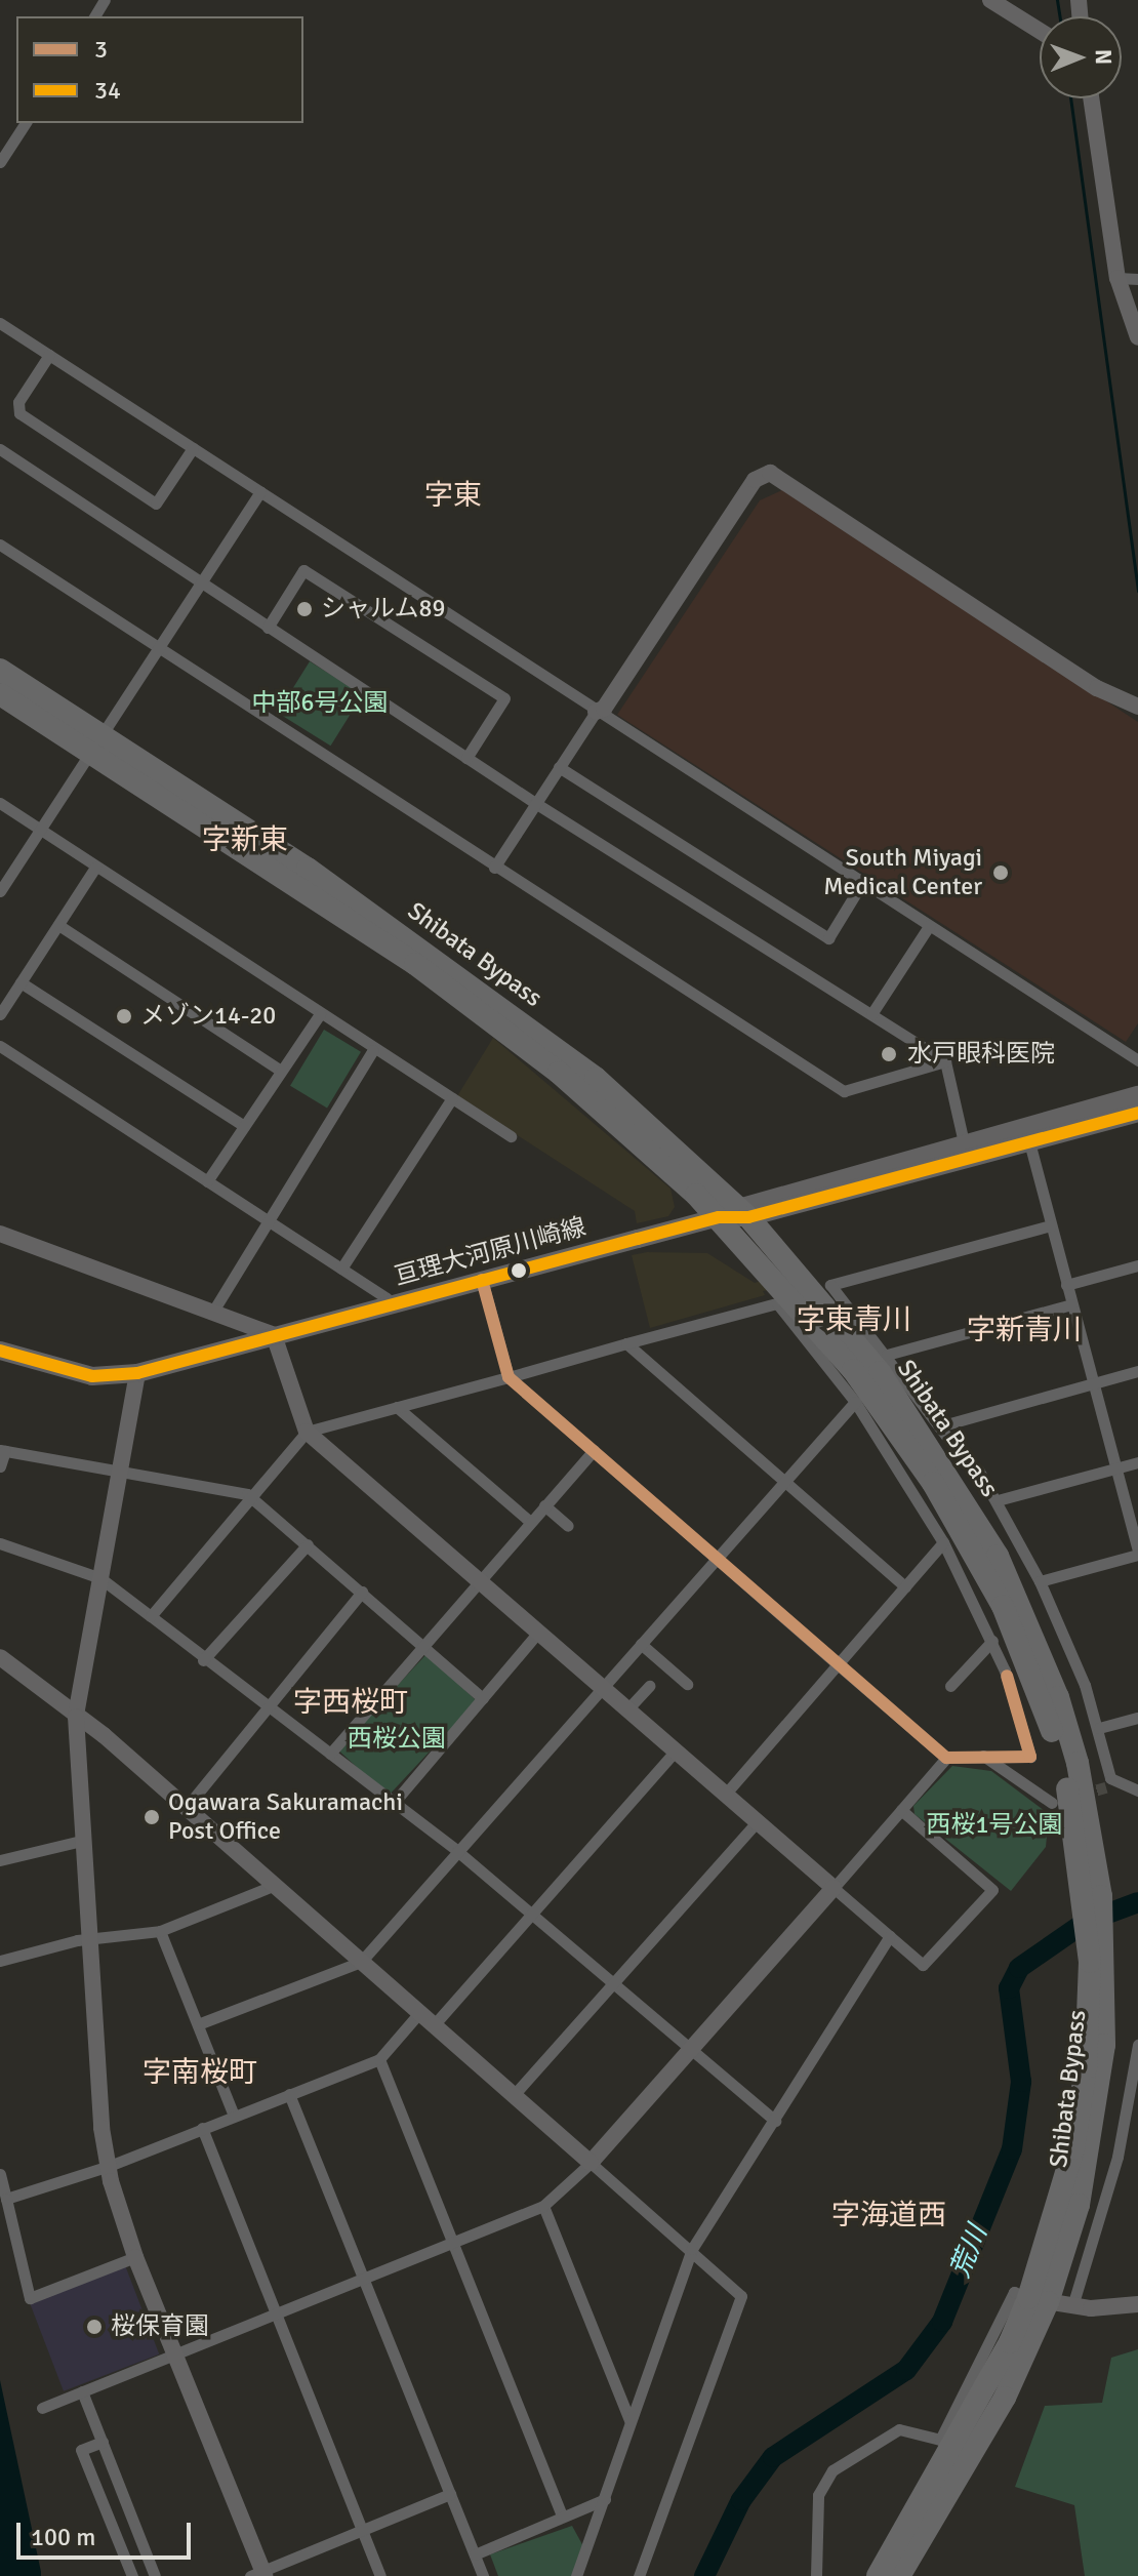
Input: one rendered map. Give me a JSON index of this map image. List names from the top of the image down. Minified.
{"streets":{"highway":["Shibata Bypass"],"main road":["亘理大河原川崎線"]},"crossings":[["Shibata Bypass","亘理大河原川崎線"]],"districts":["字東","字新東","字東青川","字新青川","字西桜町","字南桜町","字海道西"],"water":["荒川"],"parks":["中部6号公園","西桜公園","西桜1号公園"],"places":["シャルム89","South Miyagi Medical Center","メゾン14-20","水戸眼科医院","Ogawara Sakuramachi Post Office","桜保育園"],"lines":["transit line 34","transit line 3"],"legend":["3","34"],"scale_bar":"100 m","north":"right"}
